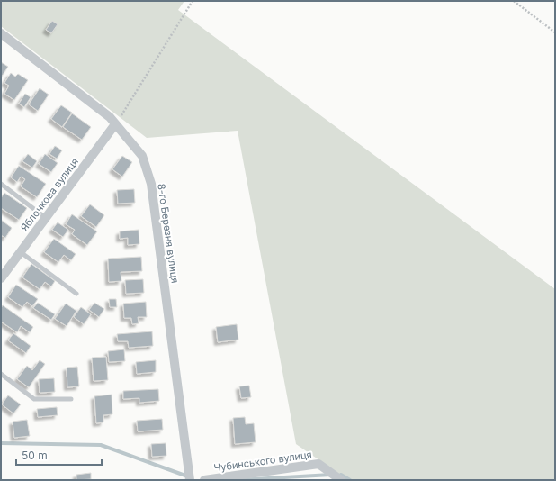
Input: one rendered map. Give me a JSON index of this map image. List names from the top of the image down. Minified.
{"streets":{"street":["Яблочкова вулиця","8-го Березня вулиця","Чубинського вулиця"]},"crossings":[["Яблочкова вулиця","8-го Березня вулиця"]],"scale_bar":"50 m"}
